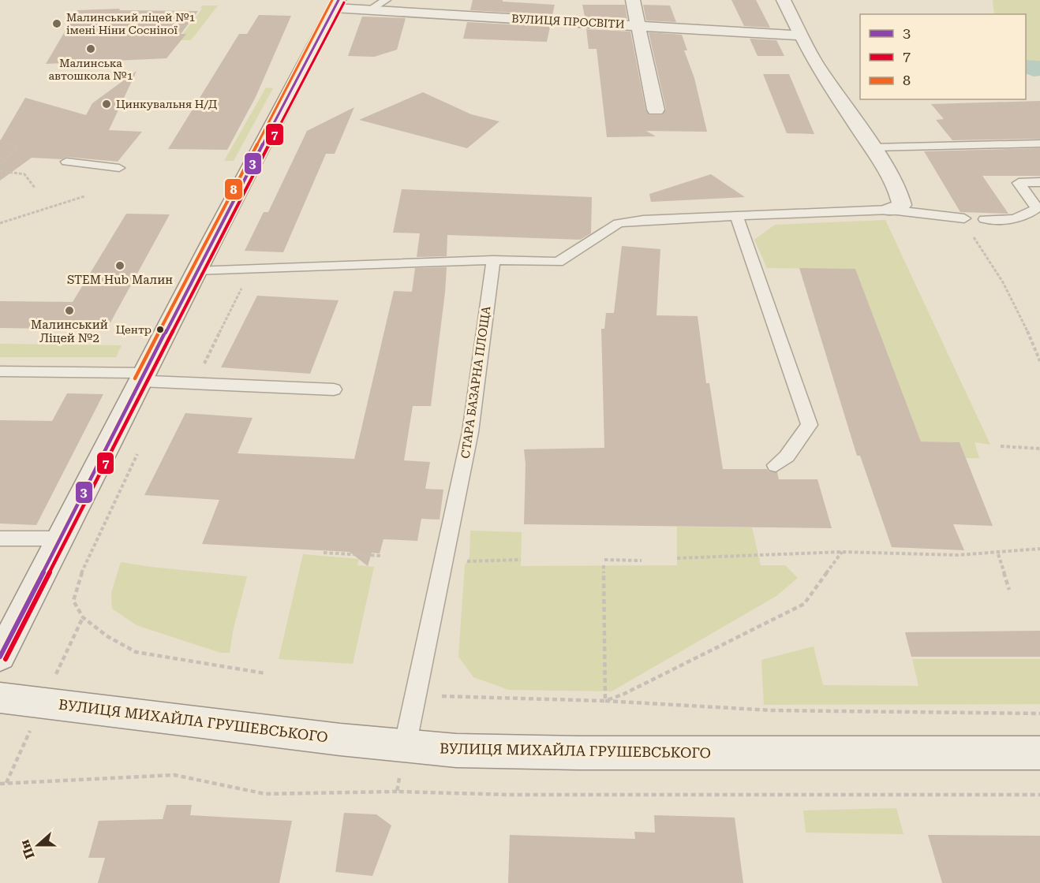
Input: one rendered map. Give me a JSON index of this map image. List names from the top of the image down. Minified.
{"streets":{"street":["ВУЛИЦЯ ПРОСВІТИ","ВУЛИЦЯ МИХАЙЛА ГРУШЕВСЬКОГО"],"lane":["СТАРА БАЗАРНА ПЛОЩА"]},"crossings":[["СТАРА БАЗАРНА ПЛОЩА","ВУЛИЦЯ МИХАЙЛА ГРУШЕВСЬКОГО"]],"places":["Малинський ліцей №1 імені Ніни Сосніної","Малинська автошкола №1","Цинкувальня Н/Д","STEM Hub Малин","Малинський Ліцей №2","Центр"],"lines":["transit line 3","transit line 8","transit line 7"],"legend":["3","7","8"],"north":"left"}
